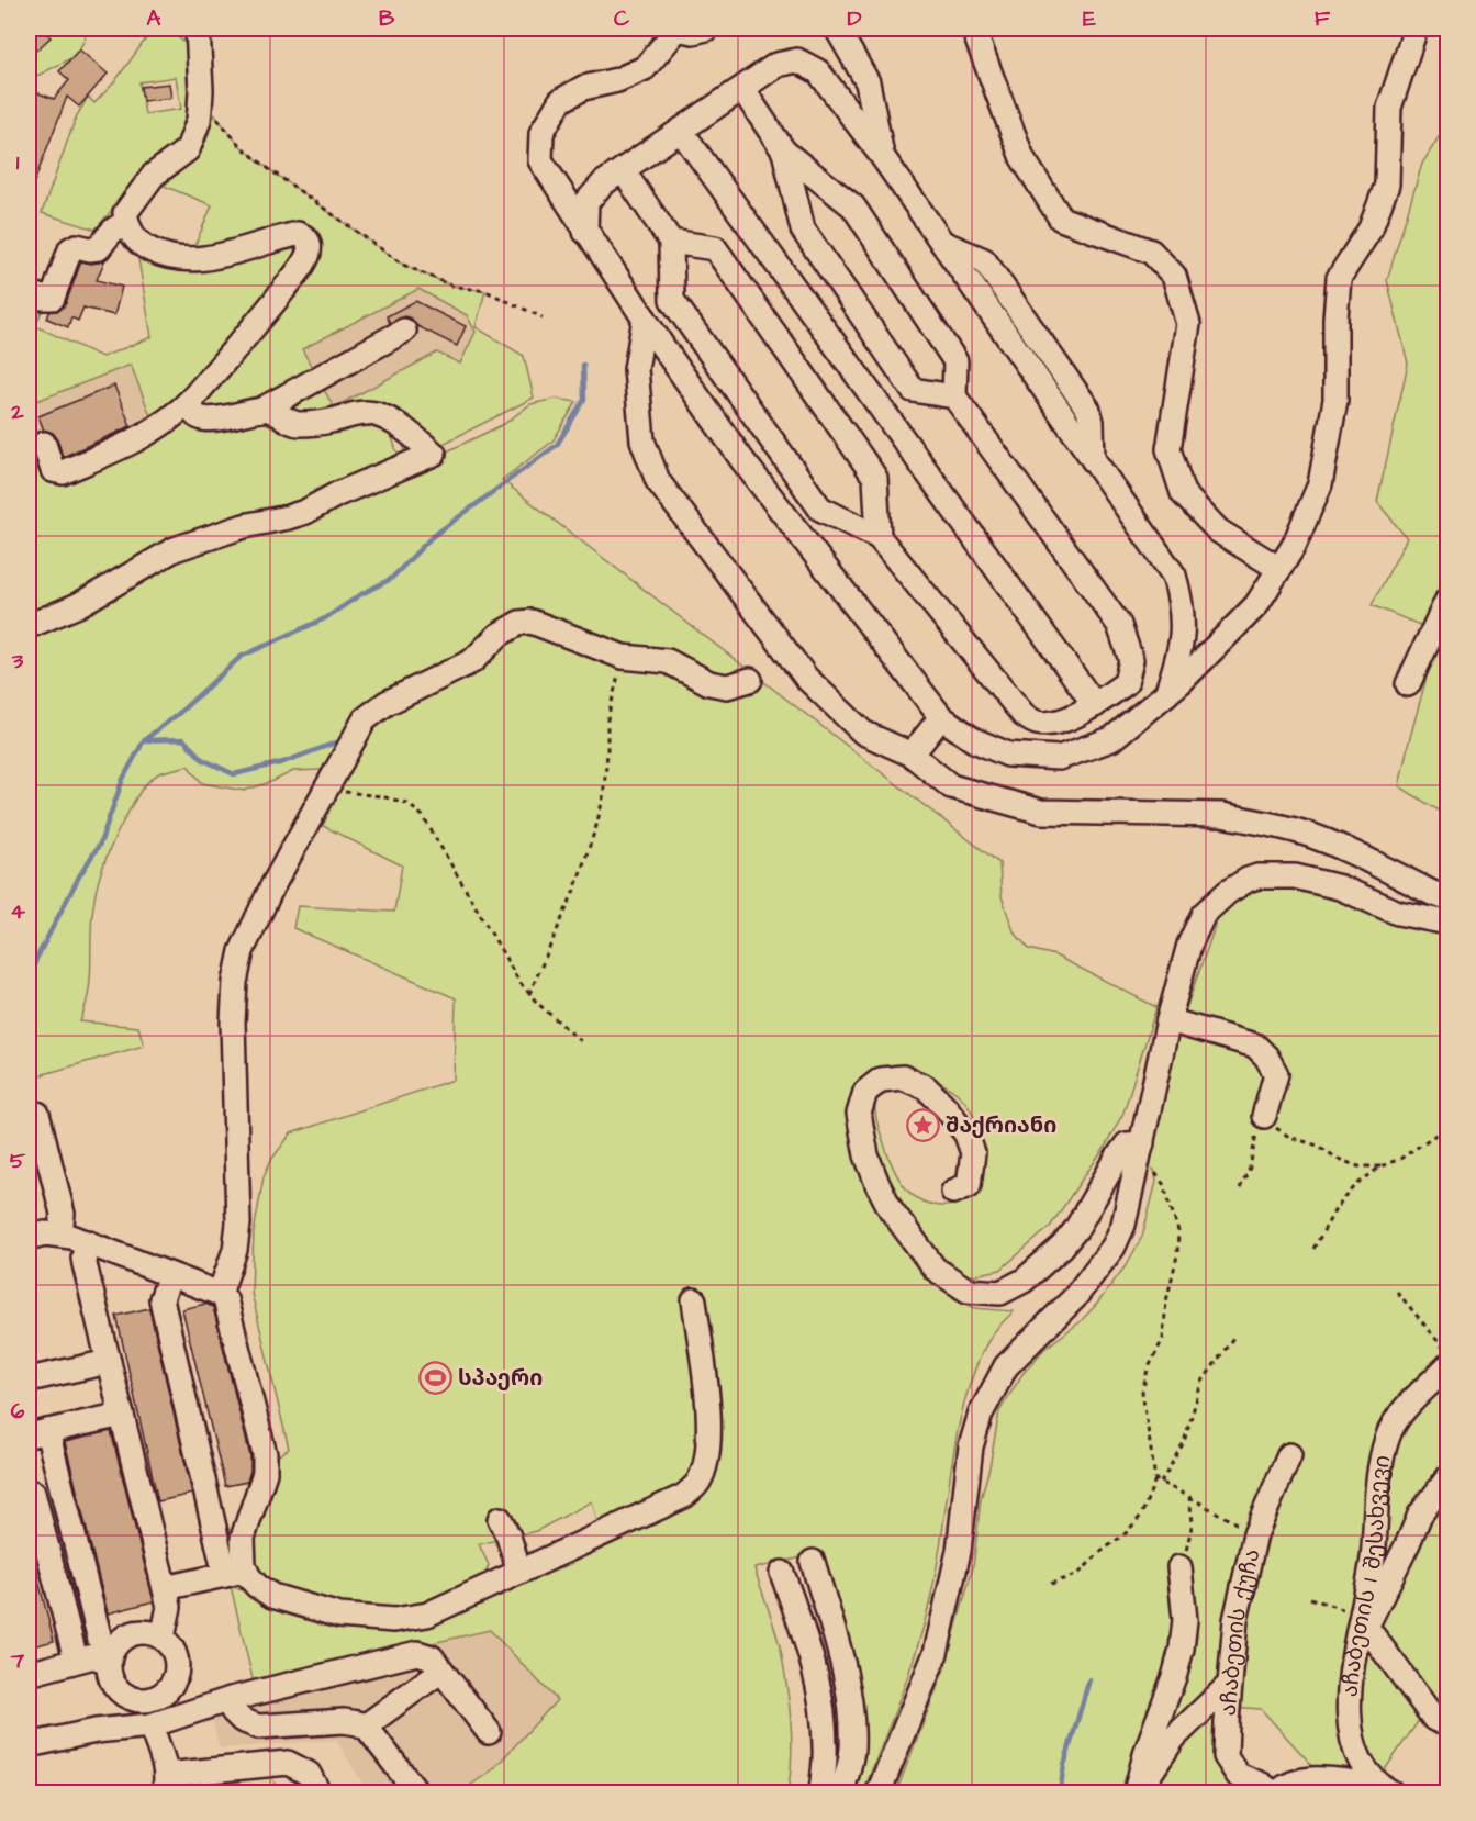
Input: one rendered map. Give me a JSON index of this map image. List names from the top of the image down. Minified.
{"streets":{"street":["აჩაბეთის I შესახვევი","აჩაბეთის ქუჩა"]},"places":{"place":["შაქრიანი"],"sports":["სპაერი"]},"grid":{"columns":["A","B","C","D","E","F"],"rows":["1","2","3","4","5","6","7"]}}
